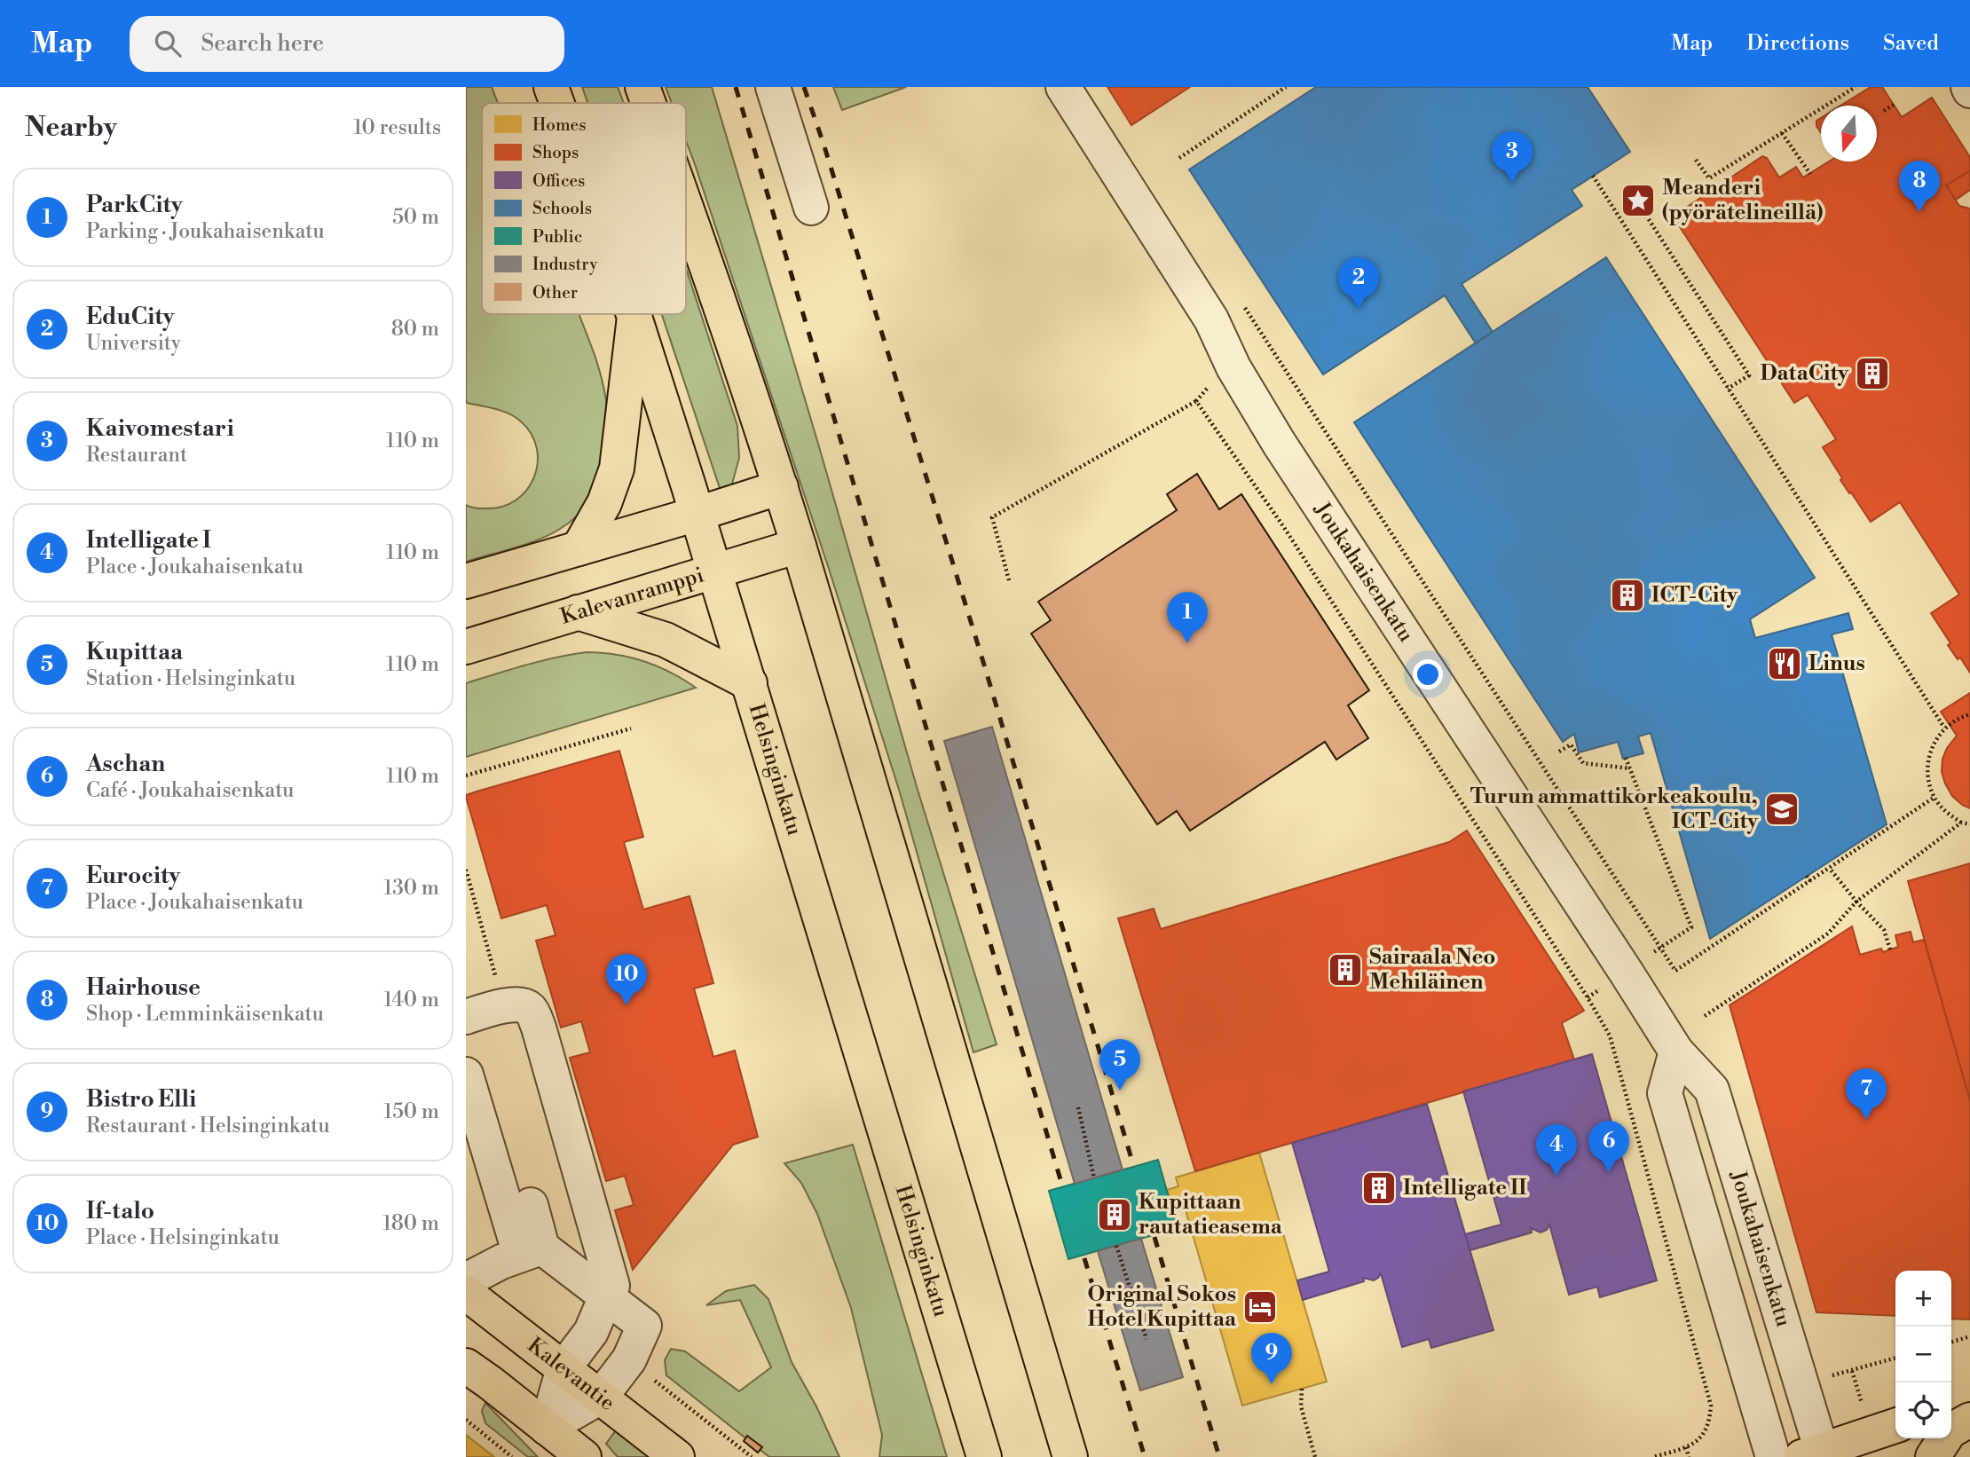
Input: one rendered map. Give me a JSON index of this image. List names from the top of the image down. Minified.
{"streets":{"main road":["Kalevanramppi","Helsinginkatu","Kalevantie"],"street":["Joukahaisenkatu"]},"crossings":[["Kalevanramppi","Helsinginkatu"]],"places":{"place":["Meanderi (pyörätelineillä)"],"building":["DataCity","ICT-City","Sairaala Neo Mehiläinen","Intelligate II","Kupittaan rautatieasema"],"restaurant":["Linus"],"school or university":["Turun ammattikorkeakoulu, ICT-City"],"hotel":["Original Sokos Hotel Kupittaa"]},"legend":["Homes","Shops","Offices","Schools","Public","Industry","Other"],"north":"bottom","page":{"header":"Map","search":"Search here","nav":["Map","Directions","Saved"],"heading":["Nearby","10 results"],"pins":["3","8","2","1","10","5","7","6","4","9"],"list":[{"mark":"1","name":"ParkCity","note":"Parking · Joukahaisenkatu","value":"50 m"},{"mark":"2","name":"EduCity","note":"University","value":"80 m"},{"mark":"3","name":"Kaivomestari","note":"Restaurant","value":"110 m"},{"mark":"4","name":"Intelligate I","note":"Place · Joukahaisenkatu","value":"110 m"},{"mark":"5","name":"Kupittaa","note":"Station · Helsinginkatu","value":"110 m"},{"mark":"6","name":"Aschan","note":"Café · Joukahaisenkatu","value":"110 m"},{"mark":"7","name":"Eurocity","note":"Place · Joukahaisenkatu","value":"130 m"},{"mark":"8","name":"Hairhouse","note":"Shop · Lemminkäisenkatu","value":"140 m"},{"mark":"9","name":"Bistro Elli","note":"Restaurant · Helsinginkatu","value":"150 m"},{"mark":"10","name":"If-talo","note":"Place · Helsinginkatu","value":"180 m"}],"map_buttons":["+","−"]}}
